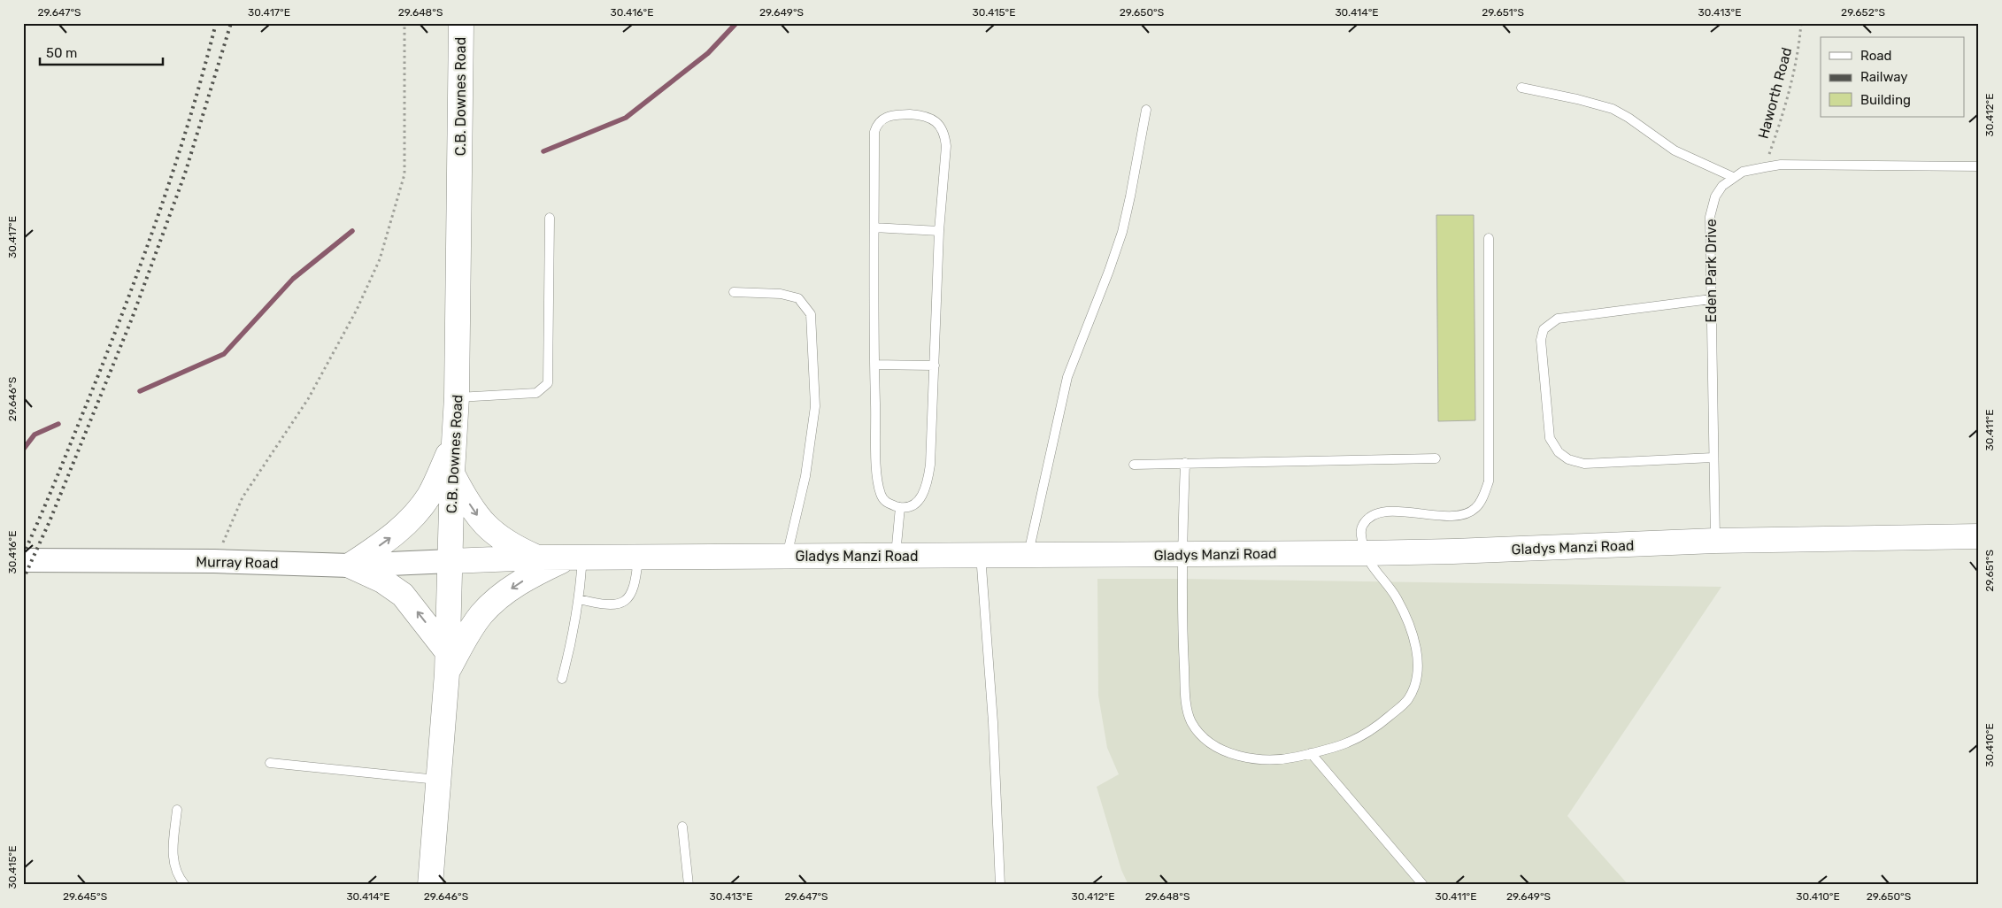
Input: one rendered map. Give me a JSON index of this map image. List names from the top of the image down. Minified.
{"streets":{"main road":["C.B. Downes Road","Gladys Manzi Road"],"street":["Murray Road"],"lane":["Eden Park Drive"],"path":["Haworth Road"]},"crossings":[["Haworth Road","Eden Park Drive"],["C.B. Downes Road","Gladys Manzi Road"],["C.B. Downes Road","Murray Road"],["Eden Park Drive","Gladys Manzi Road"],["Gladys Manzi Road","Murray Road"]],"legend":["Road","Railway","Building"],"scale_bar":"50 m","coordinates":["29.647°S","30.417°E","29.648°S","30.416°E","29.649°S","30.415°E","29.650°S","30.414°E","29.651°S","30.413°E","29.652°S","30.412°E","29.646°S","30.411°E","30.410°E","29.645°S"]}
